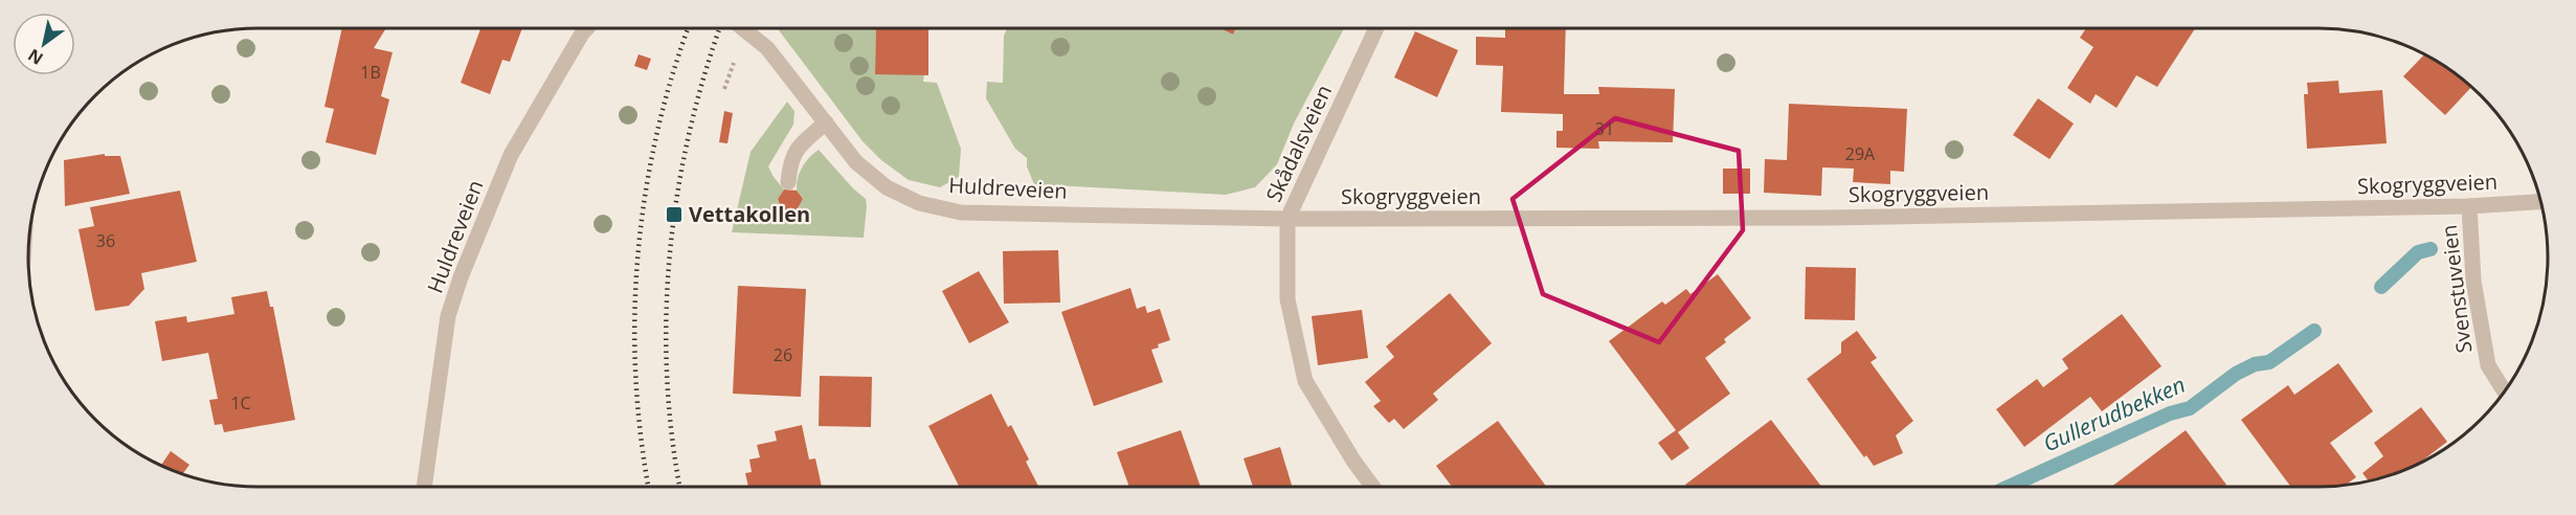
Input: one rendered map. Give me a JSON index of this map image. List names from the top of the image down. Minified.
{"streets":{"street":["Skådalsveien","Skogryggveien","Huldreveien","Svenstuveien"]},"crossings":[["Skådalsveien","Skogryggveien"],["Skådalsveien","Huldreveien"],["Skogryggveien","Huldreveien"],["Skogryggveien","Svenstuveien"]],"water":["Gullerudbekken"],"places":{"transit":["Vettakollen"]},"house_numbers":["1B","31","29A","36","26","1C"],"north":"bottom left"}
